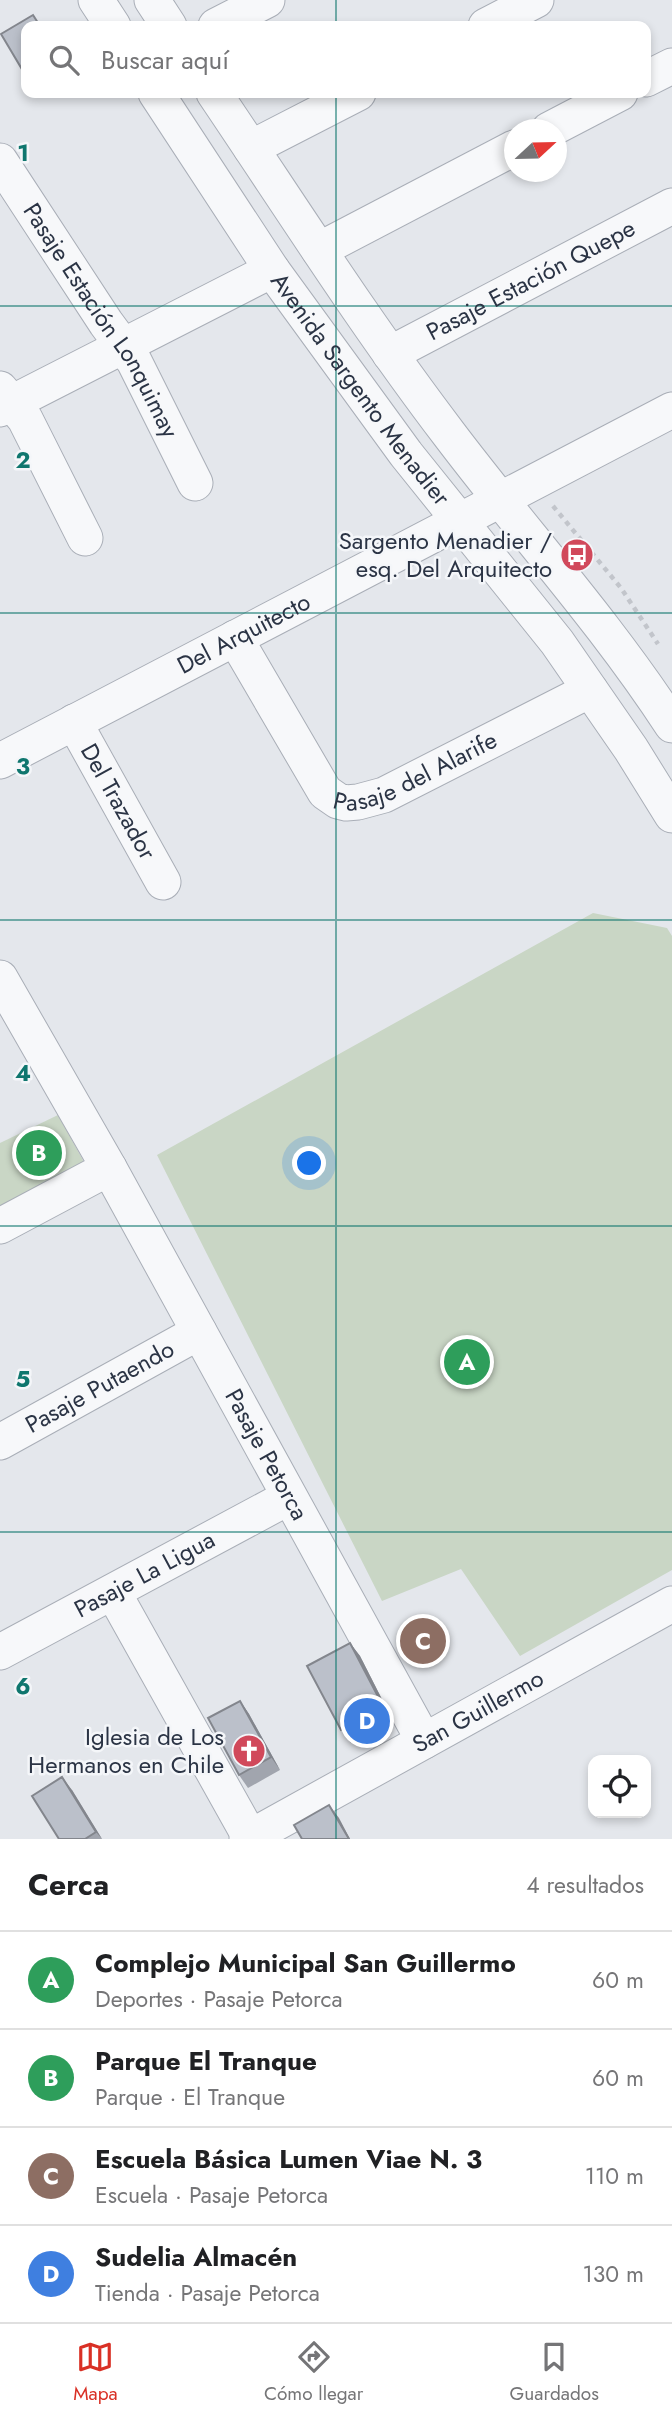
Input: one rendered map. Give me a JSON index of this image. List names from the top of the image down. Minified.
{"streets":{"street":["Pasaje Estación Quepe","Pasaje Estación Lonquimay","Avenida Sargento Menadier","Del Arquitecto","Pasaje del Alarife","Del Trazador","Pasaje Putaendo","Pasaje Petorca","Pasaje La Ligua","San Guillermo"]},"crossings":[["Pasaje Estación Quepe","Avenida Sargento Menadier"],["Avenida Sargento Menadier","Del Arquitecto"],["Avenida Sargento Menadier","Pasaje del Alarife"],["Del Arquitecto","Pasaje del Alarife"],["Del Arquitecto","Del Trazador"],["Pasaje Putaendo","Pasaje Petorca"],["Pasaje Petorca","Pasaje La Ligua"],["Pasaje Petorca","San Guillermo"]],"places":{"bus stop":["Sargento Menadier / esq. Del Arquitecto"],"church":["Iglesia de Los Hermanos en Chile"]},"north":"right","page":{"search":"Buscar aquí","pins":["B","A","C","D"],"heading":["Cerca","4 resultados"],"list":[{"mark":"A","name":"Complejo Municipal San Guillermo","note":"Deportes · Pasaje Petorca","value":"60 m"},{"mark":"B","name":"Parque El Tranque","note":"Parque · El Tranque","value":"60 m"},{"mark":"C","name":"Escuela Básica Lumen Viae N. 3","note":"Escuela · Pasaje Petorca","value":"110 m"},{"mark":"D","name":"Sudelia Almacén","note":"Tienda · Pasaje Petorca","value":"130 m"}],"nav":["Mapa","Cómo llegar","Guardados"]},"grid":{"rows":["1","2","3","4","5","6"]}}
